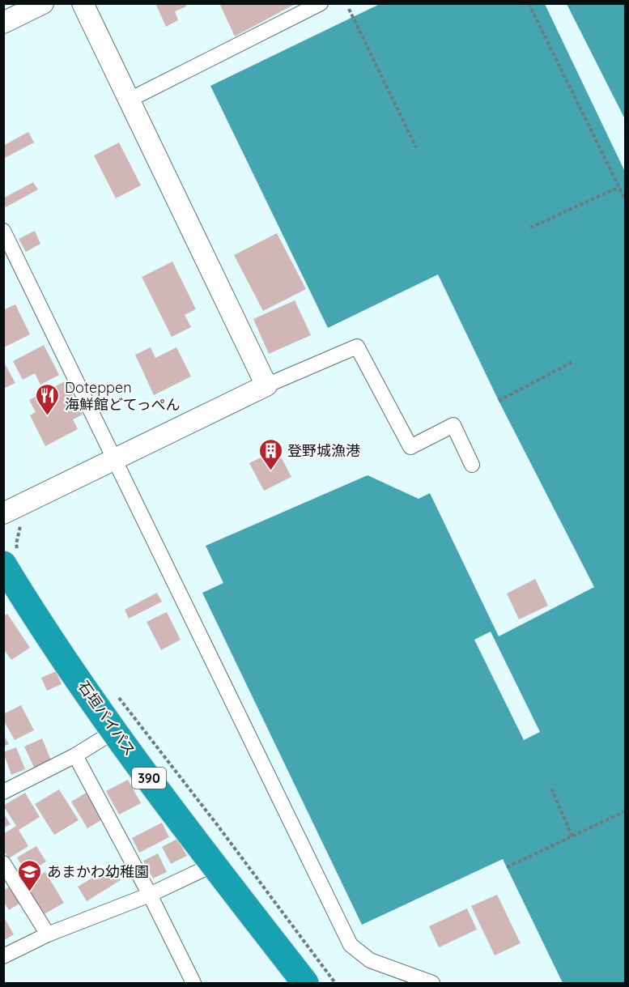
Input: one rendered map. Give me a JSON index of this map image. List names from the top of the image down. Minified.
{"streets":{"highway":["石垣バイパス","390"]},"places":{"restaurant":["Doteppen 海鮮館どてっぺん"],"building":["登野城漁港"],"school or university":["あまかわ幼稚園"]}}
